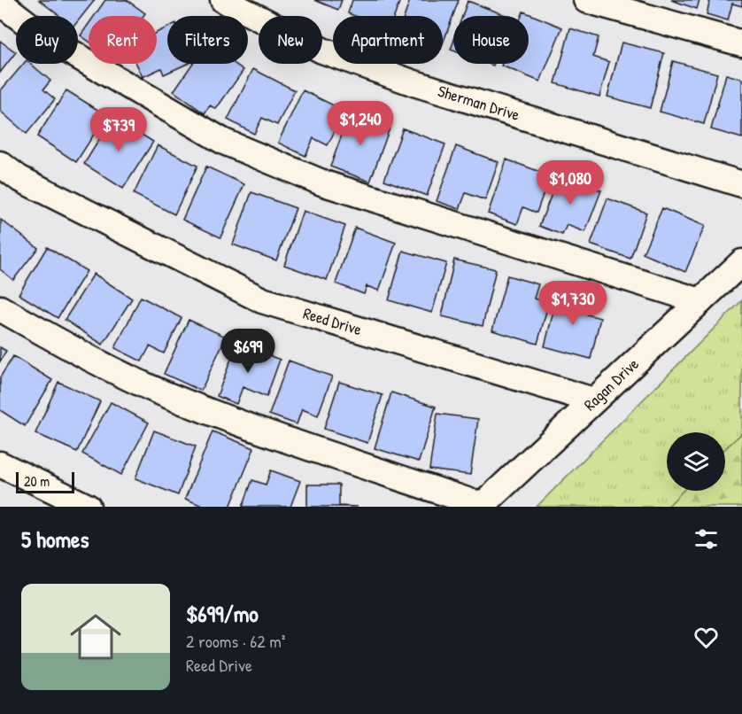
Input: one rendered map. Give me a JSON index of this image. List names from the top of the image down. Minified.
{"streets":{"street":["Sherman Drive","Reed Drive","Ragan Drive"]},"crossings":[["Reed Drive","Ragan Drive"]],"scale_bar":"20 m","page":{"chip":["Buy","Rent","Filters","New","Apartment","House"],"price":["$1,240","$739","$1,080","$1,730","$699"],"scale":"20 m","heading":"5 homes","list":[{"name":"$699/mo","note":"2 rooms · 62 m² · Reed Drive"}]}}
